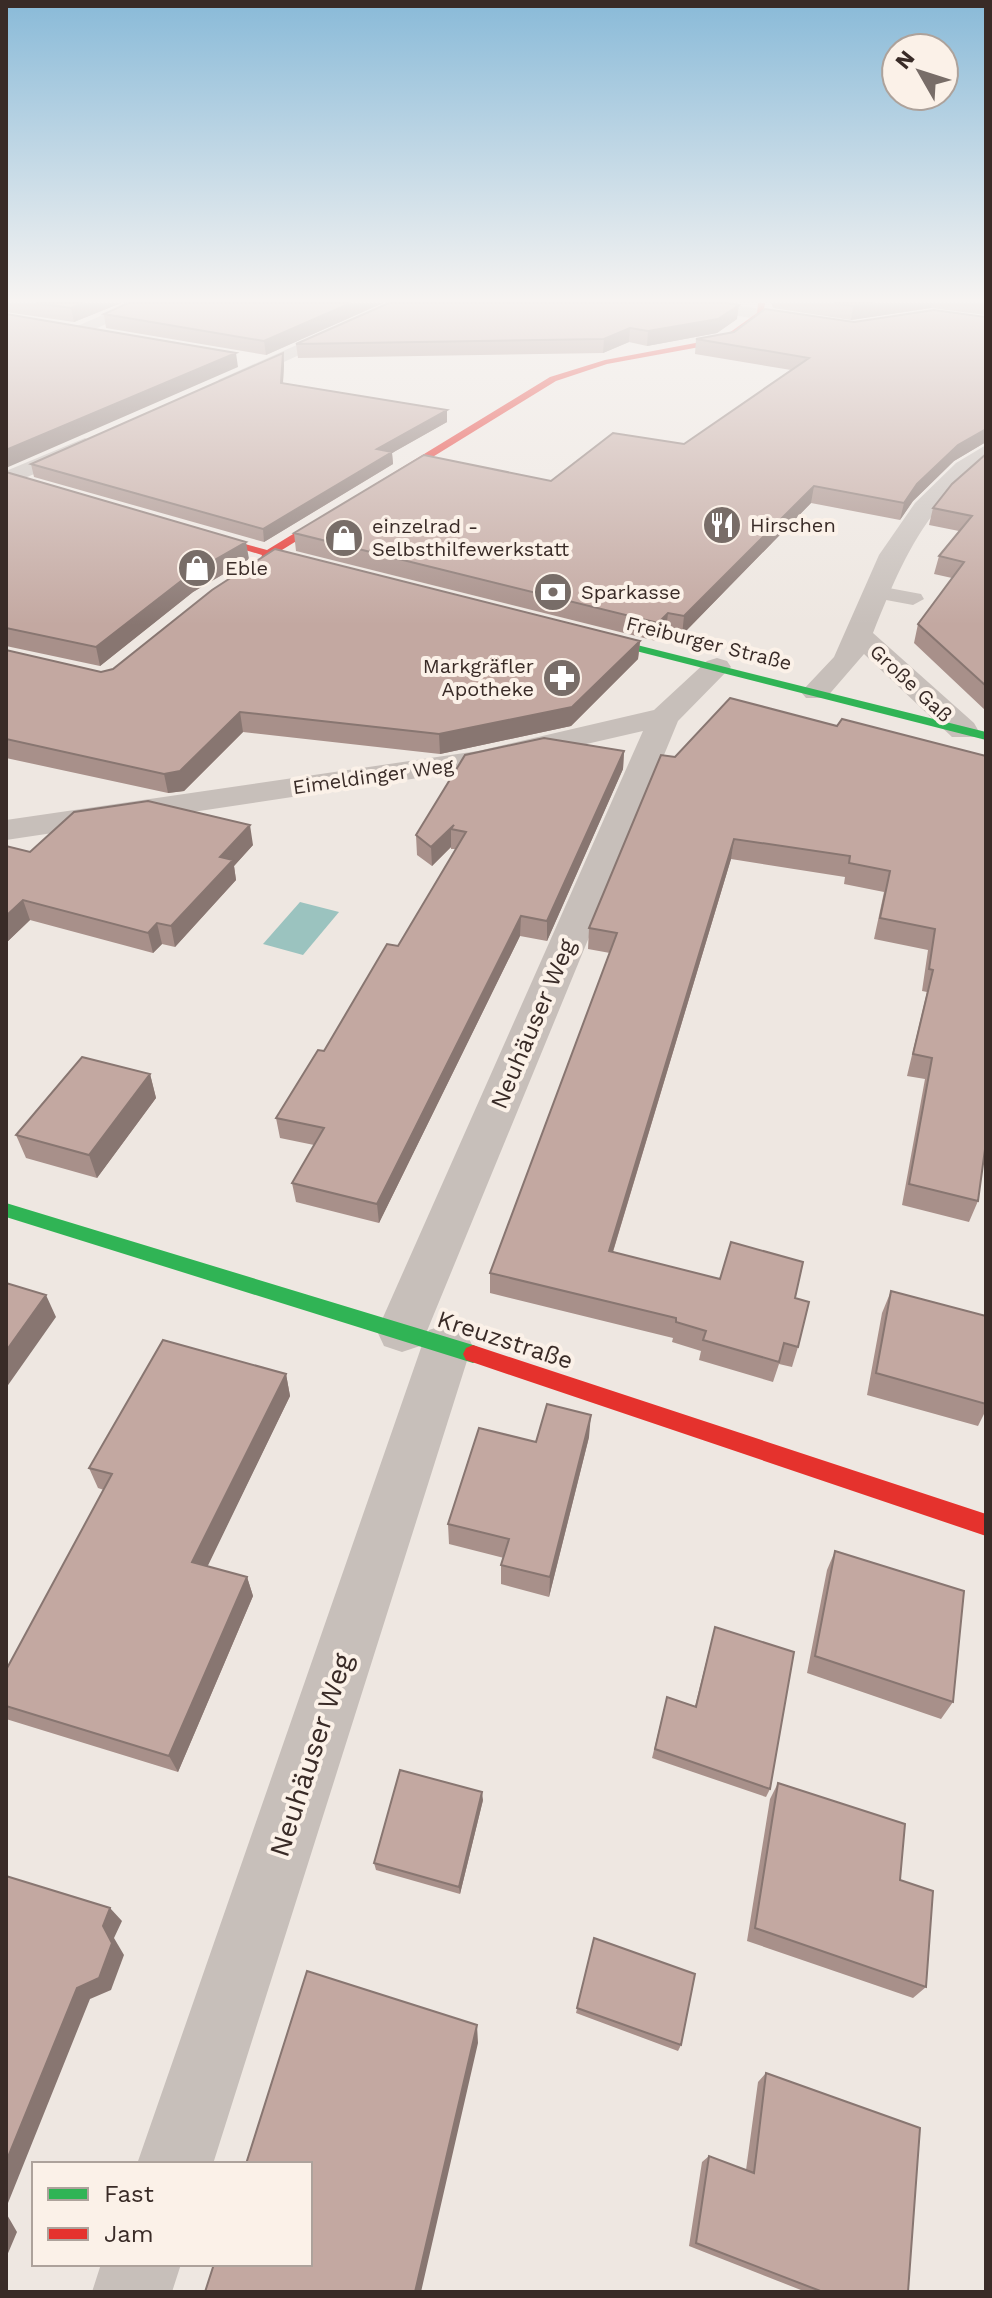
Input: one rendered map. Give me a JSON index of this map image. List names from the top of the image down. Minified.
{"streets":{"street":["Freiburger Straße","Große Gaß","Eimeldinger Weg","Neuhäuser Weg","Kreuzstraße"]},"crossings":[["Freiburger Straße","Große Gaß"],["Eimeldinger Weg","Neuhäuser Weg"],["Neuhäuser Weg","Kreuzstraße"]],"places":{"restaurant":["Hirschen"],"shop":["einzelrad - Selbsthilfewerkstatt","Eble"],"bank":["Sparkasse"],"pharmacy":["Markgräfler Apotheke"]},"legend":["Fast","Jam"],"north":"top left"}
